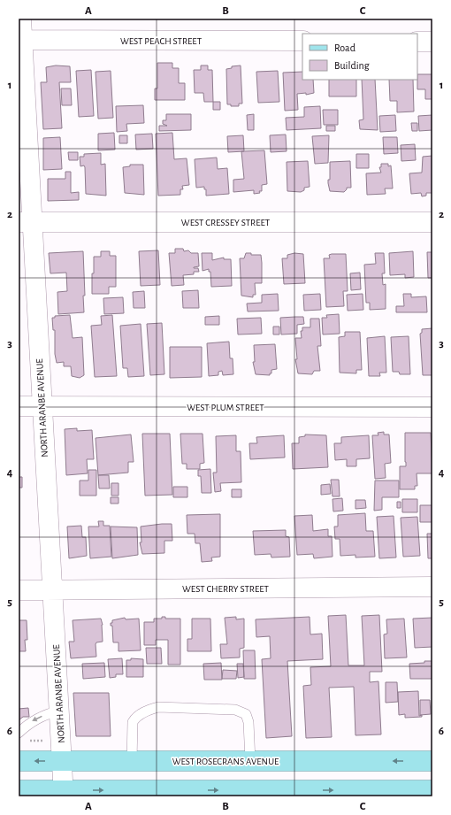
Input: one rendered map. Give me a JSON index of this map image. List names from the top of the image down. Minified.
{"streets":{"main road":["WEST ROSECRANS AVENUE"],"street":["WEST PEACH STREET","WEST CRESSEY STREET","WEST PLUM STREET","NORTH ARANBE AVENUE","WEST CHERRY STREET"]},"crossings":[["WEST PEACH STREET","NORTH ARANBE AVENUE"],["WEST CRESSEY STREET","NORTH ARANBE AVENUE"],["WEST PLUM STREET","NORTH ARANBE AVENUE"],["NORTH ARANBE AVENUE","WEST CHERRY STREET"],["NORTH ARANBE AVENUE","WEST ROSECRANS AVENUE"]],"legend":["Road","Building"],"grid":{"columns":["A","B","C"],"rows":["1","2","3","4","5","6"]}}
